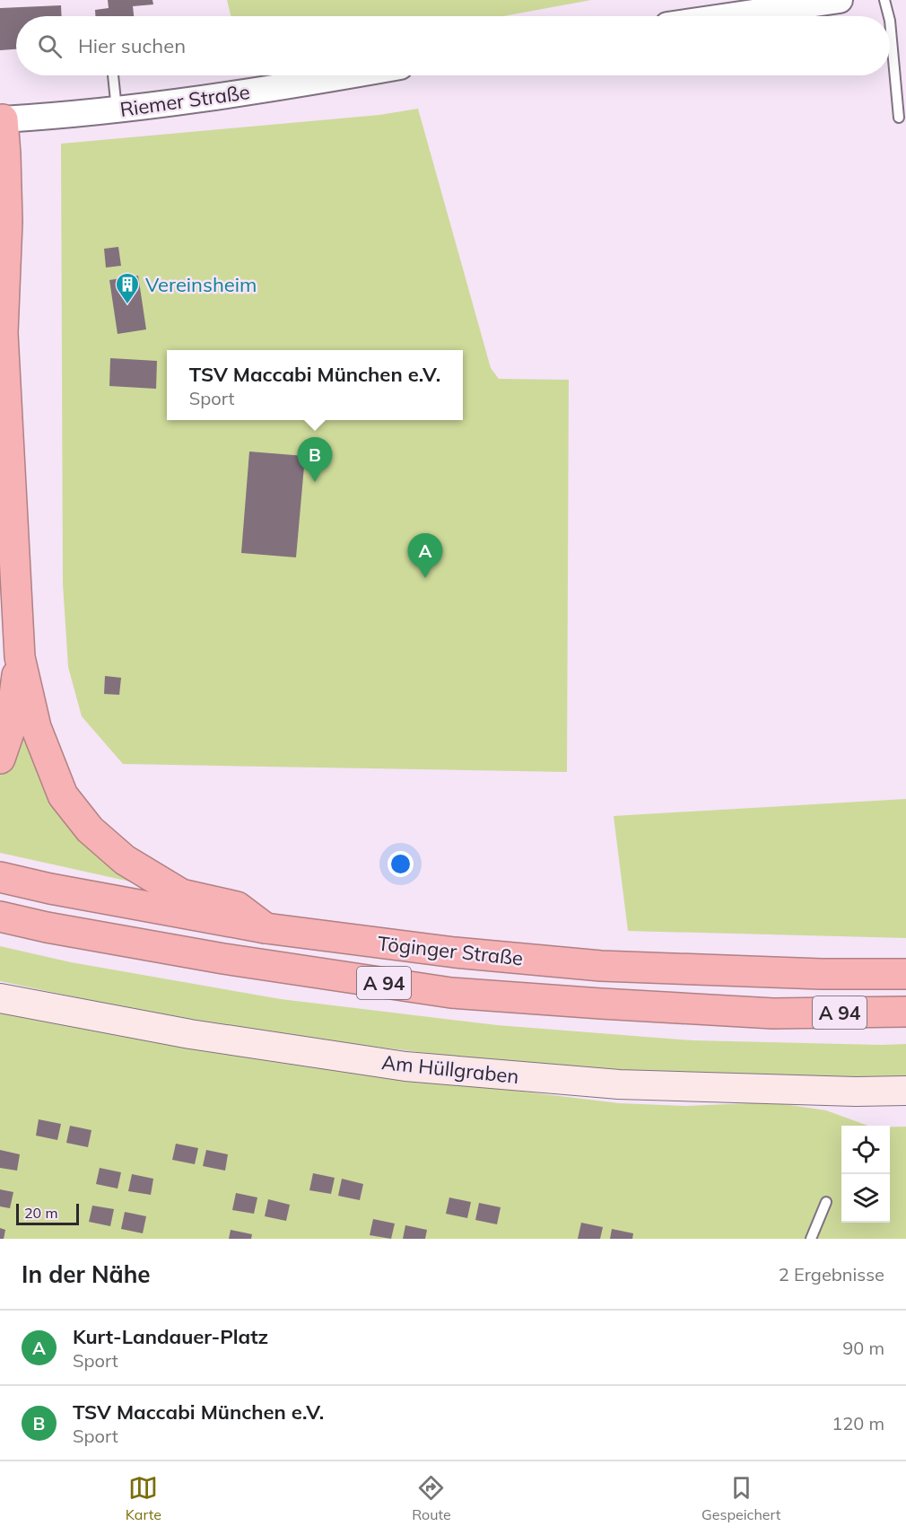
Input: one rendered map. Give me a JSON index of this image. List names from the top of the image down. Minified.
{"streets":{"highway":["Töginger Straße","A 94"],"main road":["Am Hüllgraben"],"street":["Riemer Straße"]},"places":{"building":["Vereinsheim"]},"scale_bar":"20 m","page":{"search":"Hier suchen","popup":["TSV Maccabi München e.V.","Sport"],"pins":["B","A"],"scale":"20 m","heading":["In der Nähe","2 Ergebnisse"],"list":[{"mark":"A","name":"Kurt-Landauer-Platz","note":"Sport","value":"90 m"},{"mark":"B","name":"TSV Maccabi München e.V.","note":"Sport","value":"120 m"}],"nav":["Karte","Route","Gespeichert"]}}
